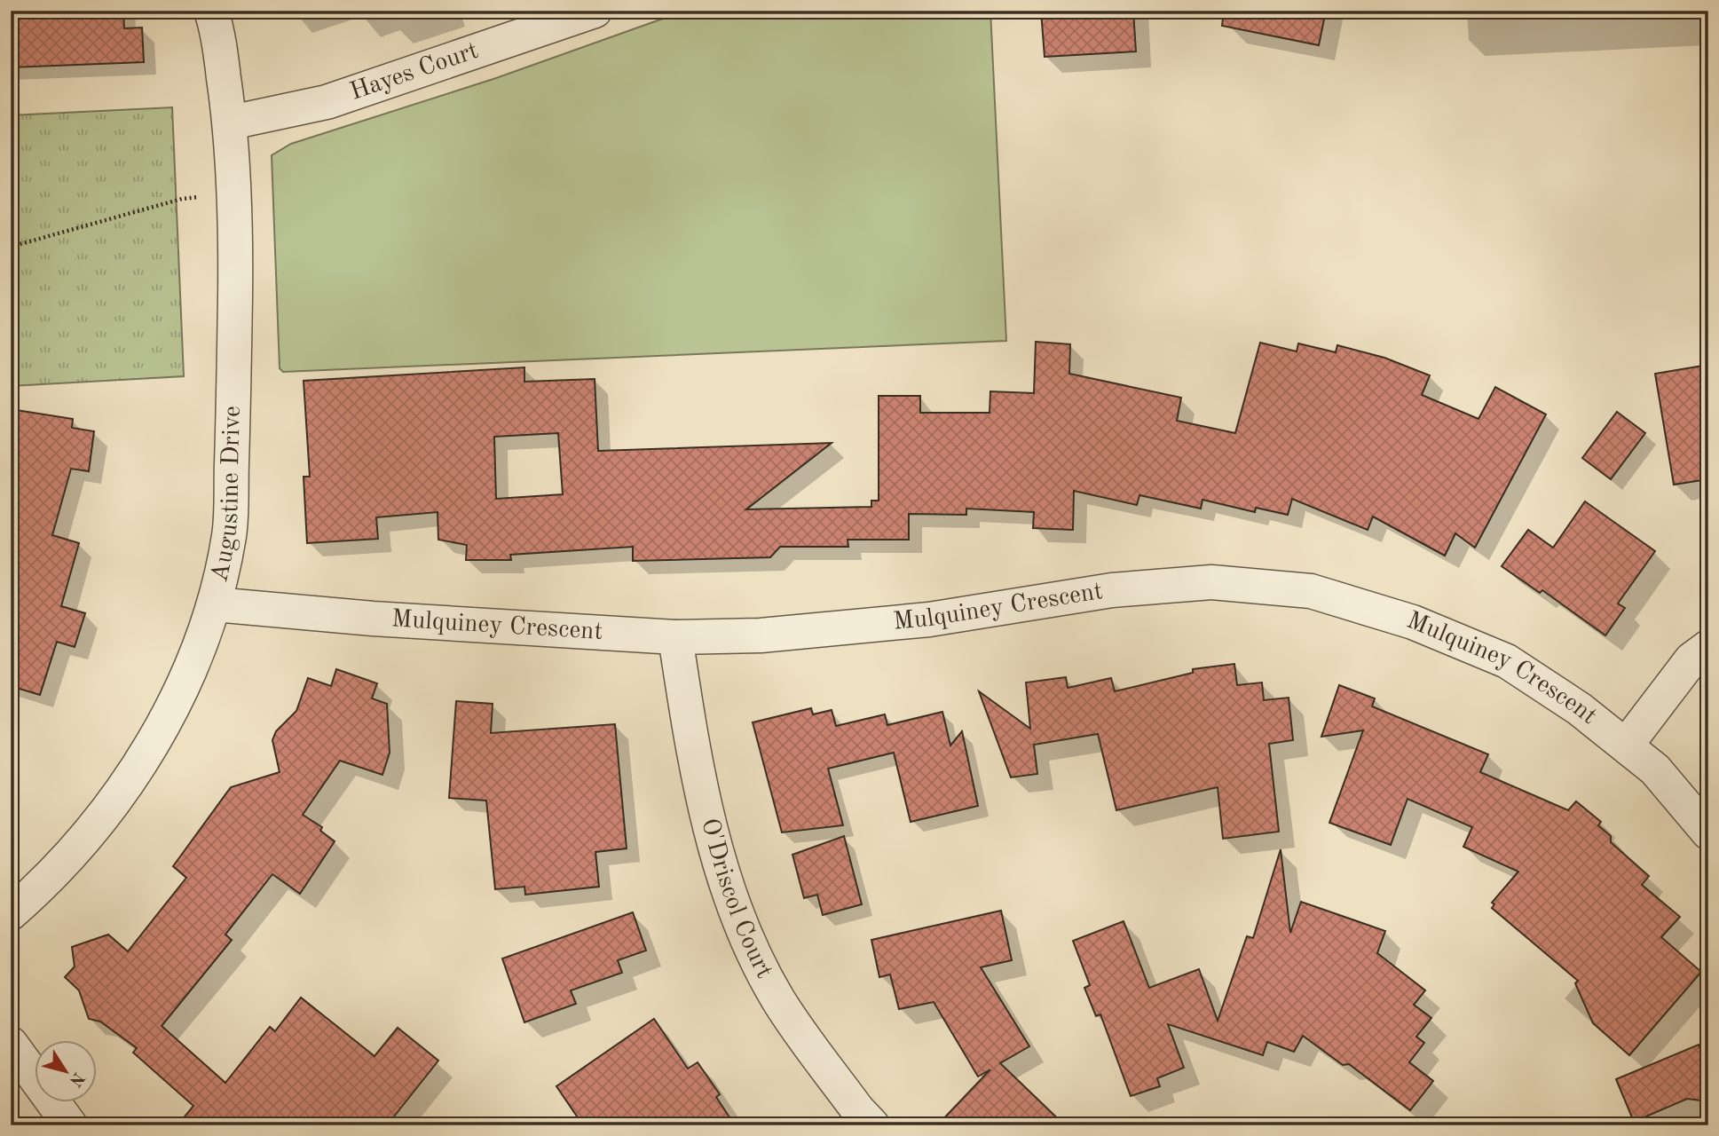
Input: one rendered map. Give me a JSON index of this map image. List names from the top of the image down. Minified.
{"streets":{"street":["Hayes Court","Augustine Drive","Mulquiney Crescent","O'Driscol Court"]},"crossings":[["Hayes Court","Augustine Drive"],["Augustine Drive","Mulquiney Crescent"],["Mulquiney Crescent","O'Driscol Court"]],"north":"bottom right"}
